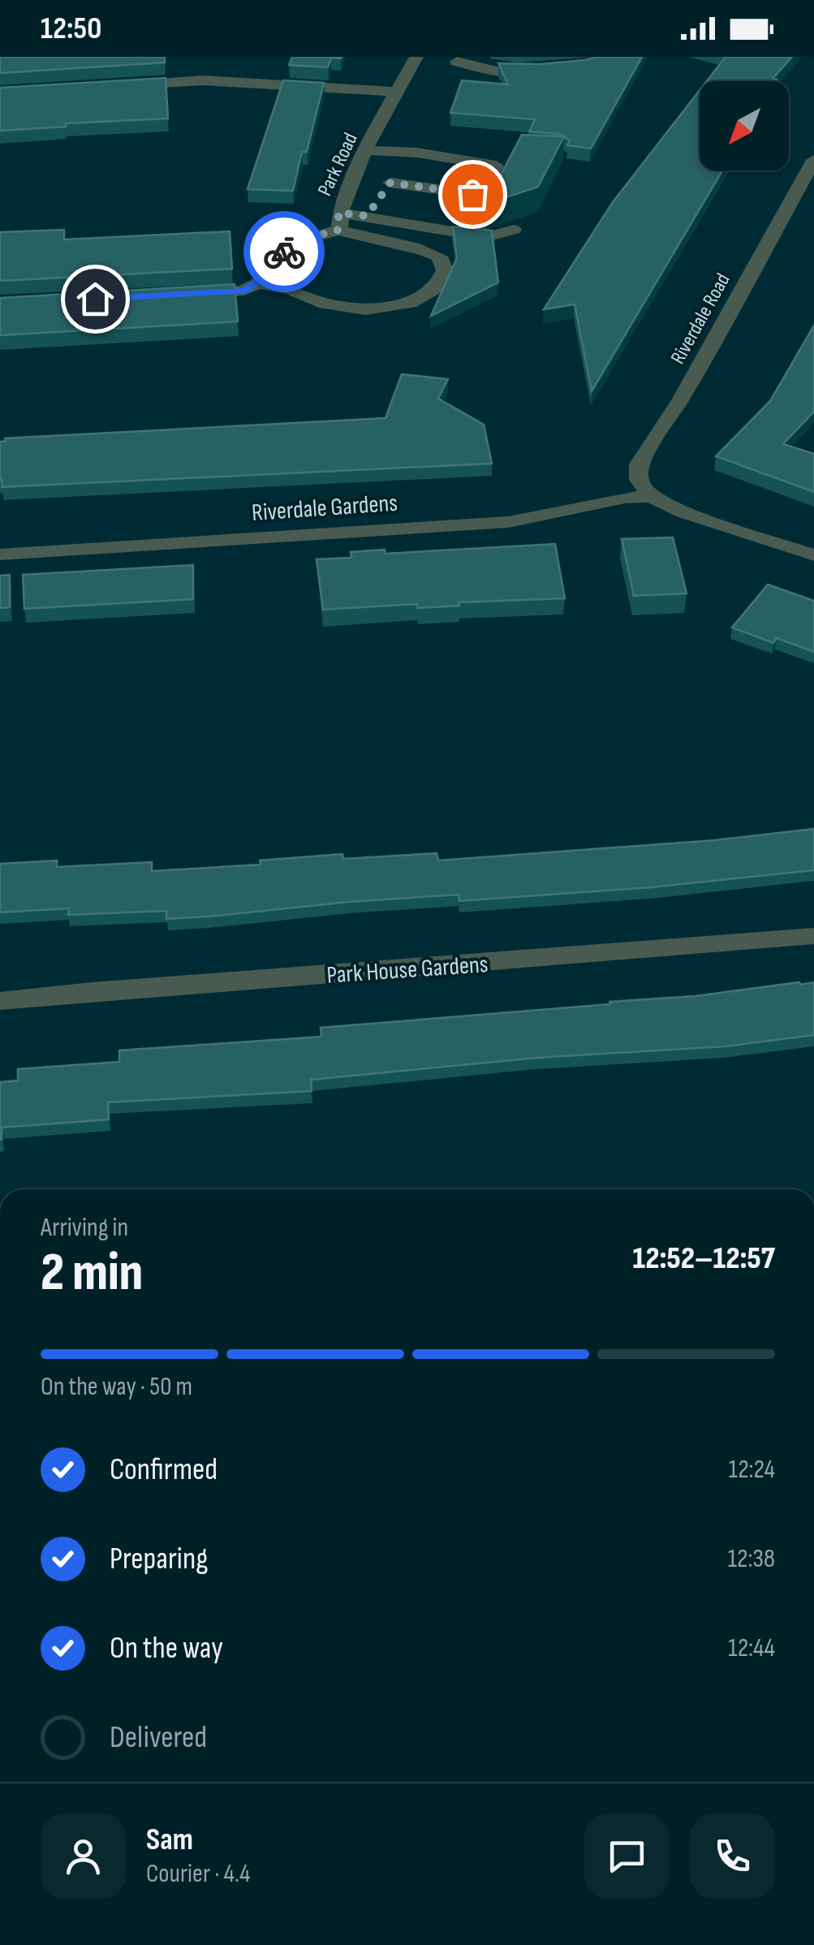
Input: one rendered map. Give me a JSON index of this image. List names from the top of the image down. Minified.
{"streets":{"street":["Park Road","Riverdale Road","Riverdale Gardens","Park House Gardens"]},"crossings":[["Riverdale Road","Riverdale Gardens"]],"north":"bottom left","page":{"status":"12:50","heading":["2 min","Arriving in","12:52–12:57"],"panel":["Sam","Courier · 4.4"],"bar":"On the way · 50 m","list":[["Confirmed","12:24"],["Preparing","12:38"],["On the way","12:44"],"Delivered"]}}
